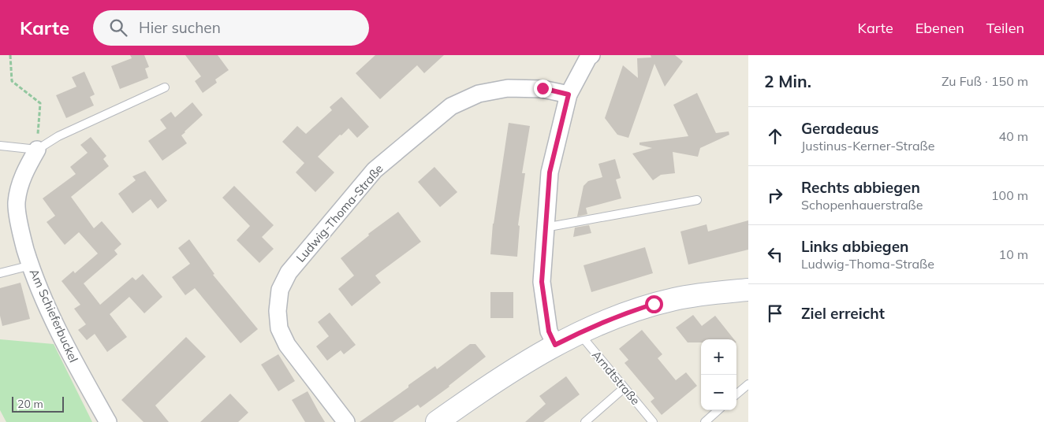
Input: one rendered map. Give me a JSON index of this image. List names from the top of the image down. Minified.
{"streets":{"street":["Ludwig-Thoma-Straße","Am Schieferbuckel"],"lane":["Arndtstraße"]},"scale_bar":"20 m","page":{"header":"Karte","search":"Hier suchen","nav":["Karte","Ebenen","Teilen"],"heading":["2 Min.","Zu Fuß · 150 m"],"list":[["Geradeaus","Justinus-Kerner-Straße","40 m"],["Rechts abbiegen","Schopenhauerstraße","100 m"],["Links abbiegen","Ludwig-Thoma-Straße","10 m"],"Ziel erreicht"],"map_buttons":["+","−"],"scale":"20 m"}}
